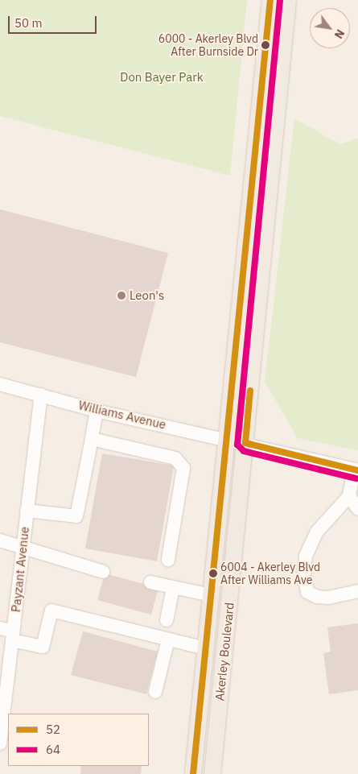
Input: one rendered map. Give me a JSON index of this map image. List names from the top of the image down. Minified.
{"streets":{"main road":["Akerley Boulevard"],"street":["Williams Avenue","Payzant Avenue"]},"crossings":[["Williams Avenue","Payzant Avenue"],["Williams Avenue","Akerley Boulevard"]],"parks":["Don Bayer Park"],"places":["6000 - Akerley Blvd After Burnside Dr","Leon's","6004 - Akerley Blvd After Williams Ave"],"lines":["transit line 52","transit line 64"],"legend":["52","64"],"scale_bar":"50 m","north":"bottom right"}
